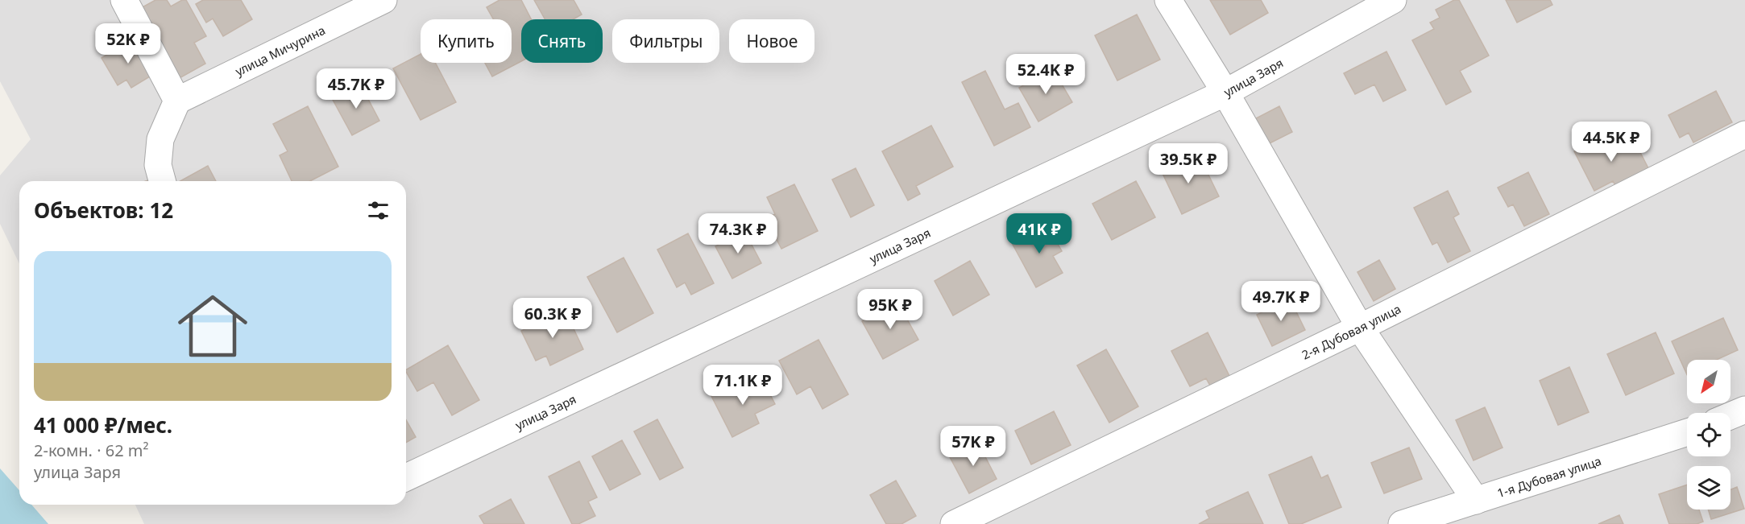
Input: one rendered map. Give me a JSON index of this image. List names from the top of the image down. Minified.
{"streets":{"street":["улица Мичурина","улица Заря","2-я Дубовая улица","1-я Дубовая улица"]},"north":"bottom left","page":{"chip":["Купить","Снять","Фильтры","Новое"],"price":["52K ₽","52.4K ₽","45.7K ₽","44.5K ₽","39.5K ₽","74.3K ₽","41K ₽","49.7K ₽","95K ₽","60.3K ₽","71.1K ₽","57K ₽"],"heading":"Объектов: 12","list":[{"name":"41 000 ₽/мес.","note":"2-комн. · 62 m² · улица Заря"}]}}
